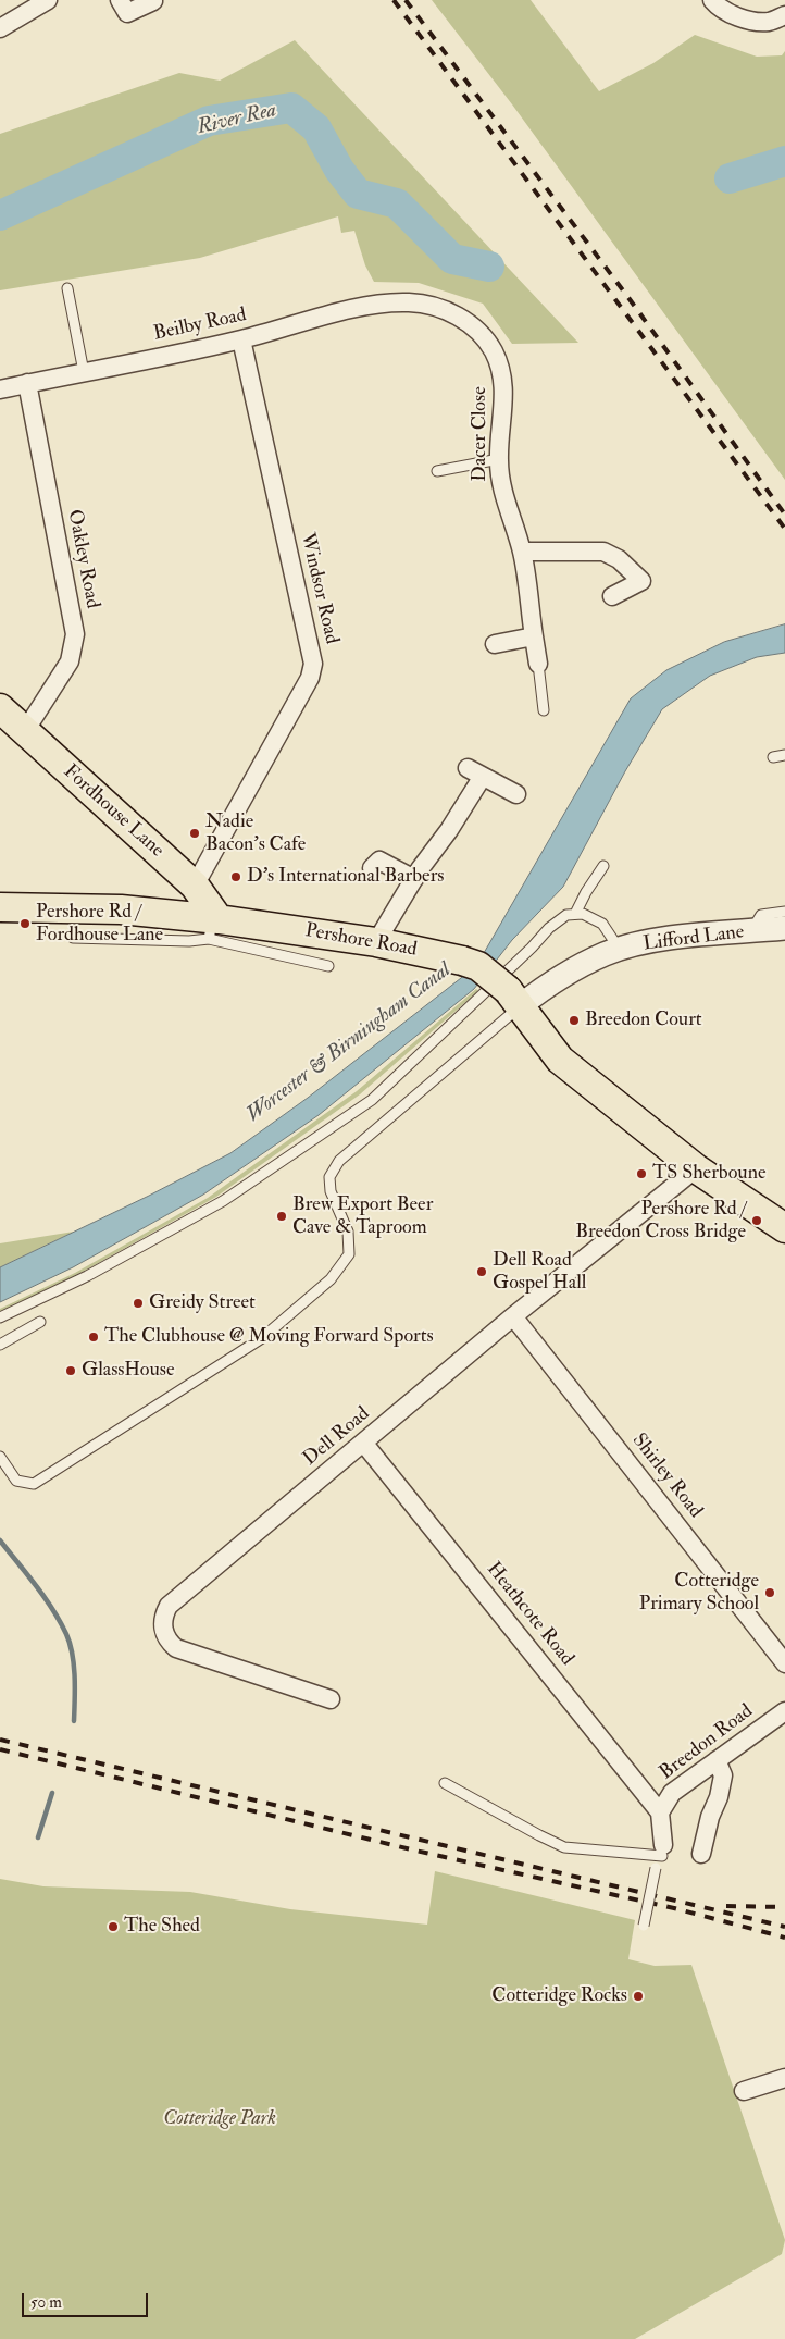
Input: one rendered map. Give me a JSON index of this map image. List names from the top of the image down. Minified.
{"streets":{"main road":["Fordhouse Lane","Pershore Road"],"street":["Beilby Road","Dacer Close","Oakley Road","Windsor Road","Lifford Lane","Dell Road","Shirley Road","Heathcote Road","Breedon Road"]},"crossings":[["Beilby Road","Dacer Close"],["Beilby Road","Oakley Road"],["Beilby Road","Windsor Road"],["Oakley Road","Fordhouse Lane"],["Windsor Road","Fordhouse Lane"],["Fordhouse Lane","Pershore Road"],["Lifford Lane","Pershore Road"],["Pershore Road","Dell Road"],["Dell Road","Shirley Road"],["Dell Road","Heathcote Road"],["Heathcote Road","Breedon Road"]],"water":["River Rea","Worcester & Birmingham Canal"],"parks":["Cotteridge Park"],"places":["Nadie Bacon's Cafe","D's International Barbers","Pershore Rd / Fordhouse Lane","Breedon Court","TS Sherboune","Brew Export Beer Cave & Taproom","Pershore Rd / Breedon Cross Bridge","Dell Road Gospel Hall","Greidy Street","The Clubhouse @ Moving Forward Sports","GlassHouse","Cotteridge Primary School","The Shed","Cotteridge Rocks"],"scale_bar":"50 m"}
